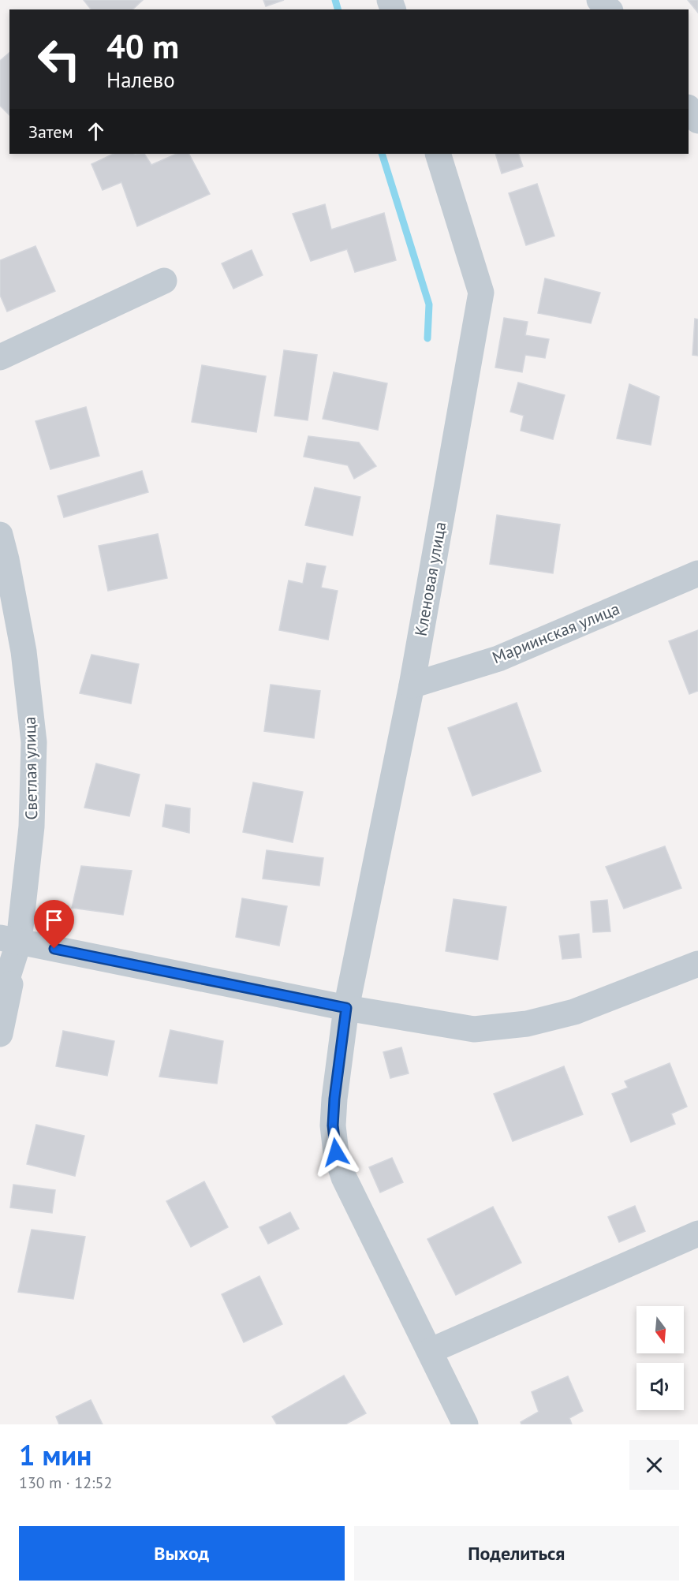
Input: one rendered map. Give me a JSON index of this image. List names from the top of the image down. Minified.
{"streets":{"street":["Кленовая улица","Мариинская улица","Светлая улица"]},"crossings":[["Кленовая улица","Мариинская улица"]],"north":"bottom","page":{"turn":["40 m","Налево"],"then":"Затем","heading":["1 мин","130 m · 12:52"],"buttons":["Выход","Поделиться"]}}
